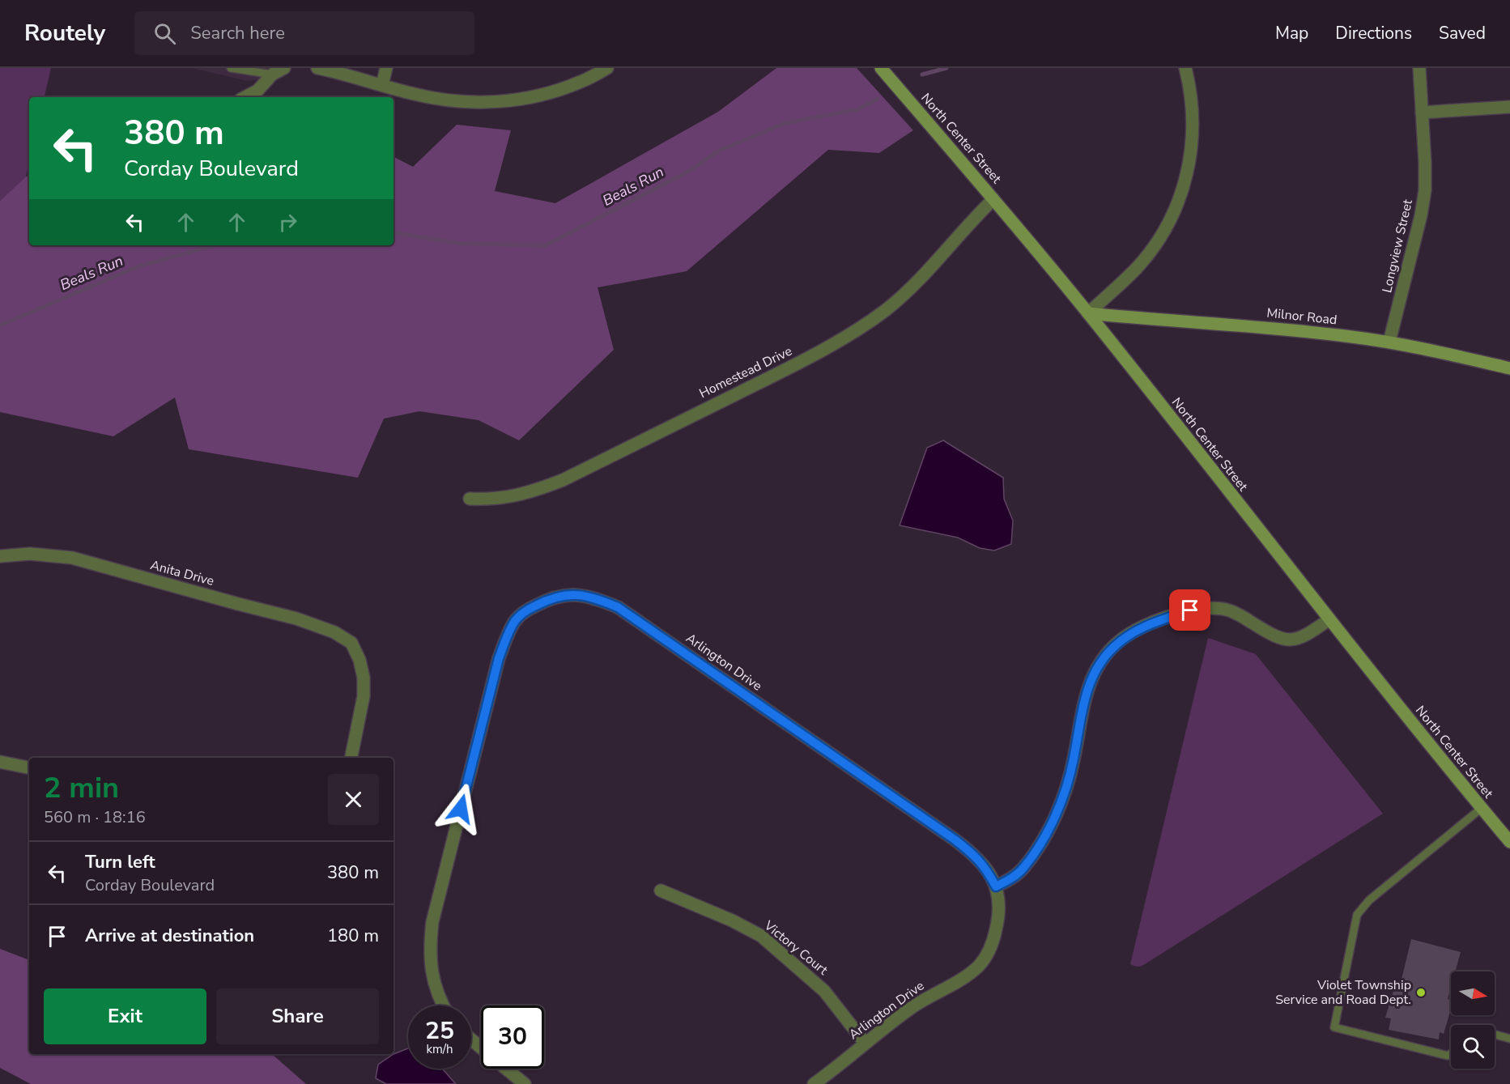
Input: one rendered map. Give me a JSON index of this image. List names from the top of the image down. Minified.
{"streets":{"main road":["North Center Street","Milnor Road"],"street":["Longview Street","Homestead Drive","Anita Drive","Arlington Drive","Victory Court"]},"crossings":[["North Center Street","Milnor Road"],["North Center Street","Homestead Drive"],["Longview Street","Milnor Road"],["Arlington Drive","Victory Court"]],"water":["Beals Run"],"places":["Violet Township Service and Road Dept."],"north":"right","page":{"header":"Routely","search":"Search here","nav":["Map","Directions","Saved"],"turn":["380 m","Corday Boulevard"],"heading":["2 min","560 m · 18:16"],"list":[{"name":"Turn left","note":"Corday Boulevard","value":"380 m"},{"name":"Arrive at destination","value":"180 m"}],"buttons":["Exit","Share"],"speed":"25 km/h","limit":"30"}}
